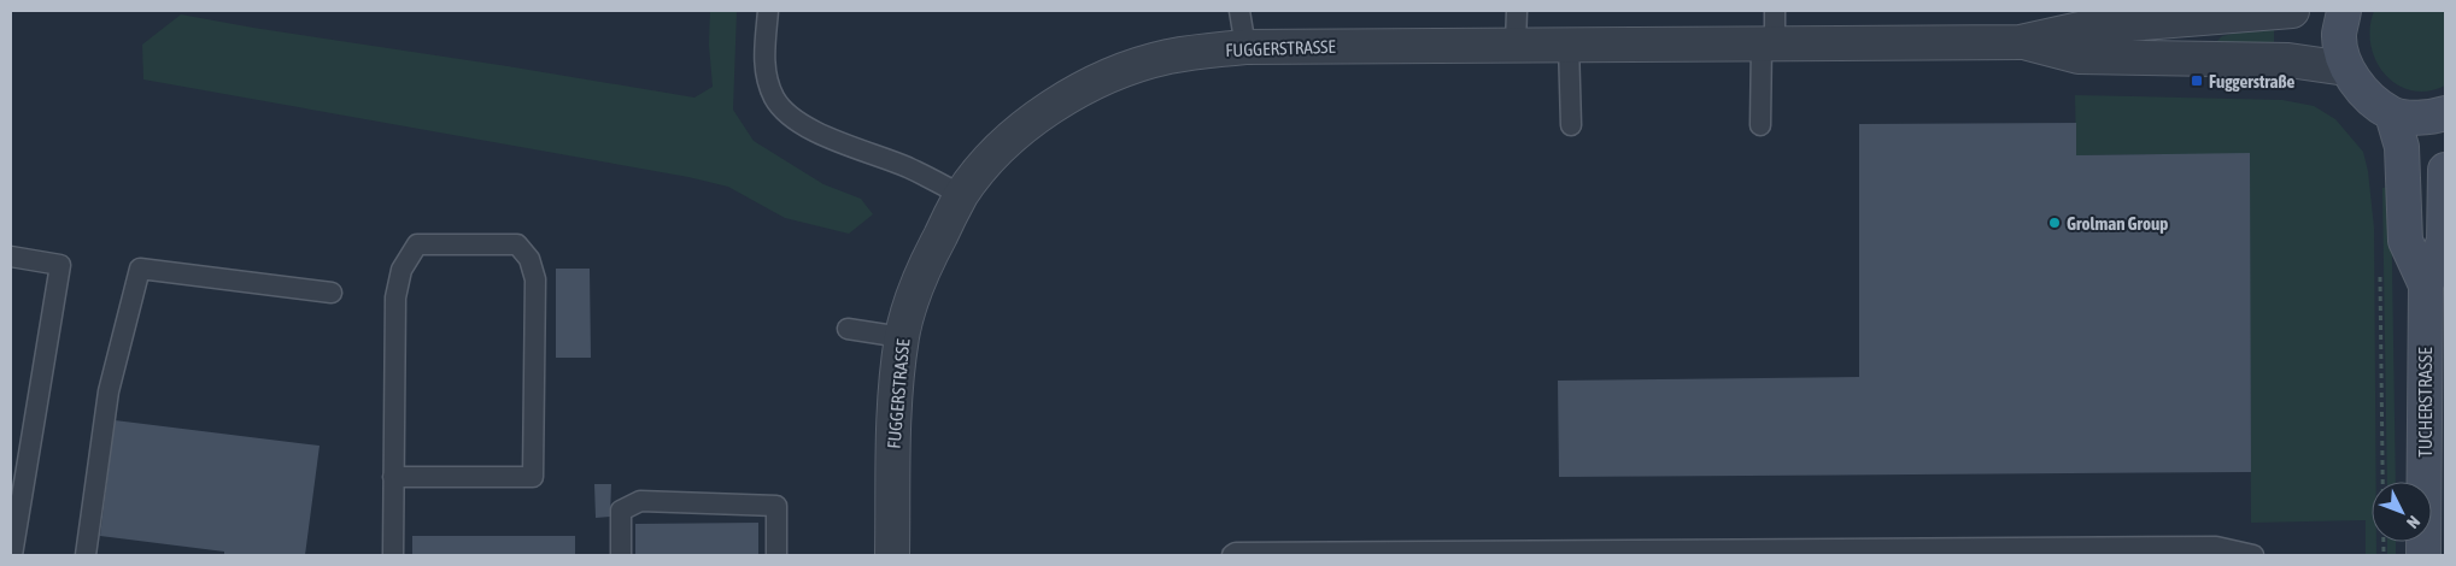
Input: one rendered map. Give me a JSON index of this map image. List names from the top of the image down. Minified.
{"streets":{"main road":["TUCHERSTRASSE"],"street":["FUGGERSTRASSE"]},"places":{"transit":["Fuggerstraße"],"other":["Grolman Group"]},"north":"bottom right"}
